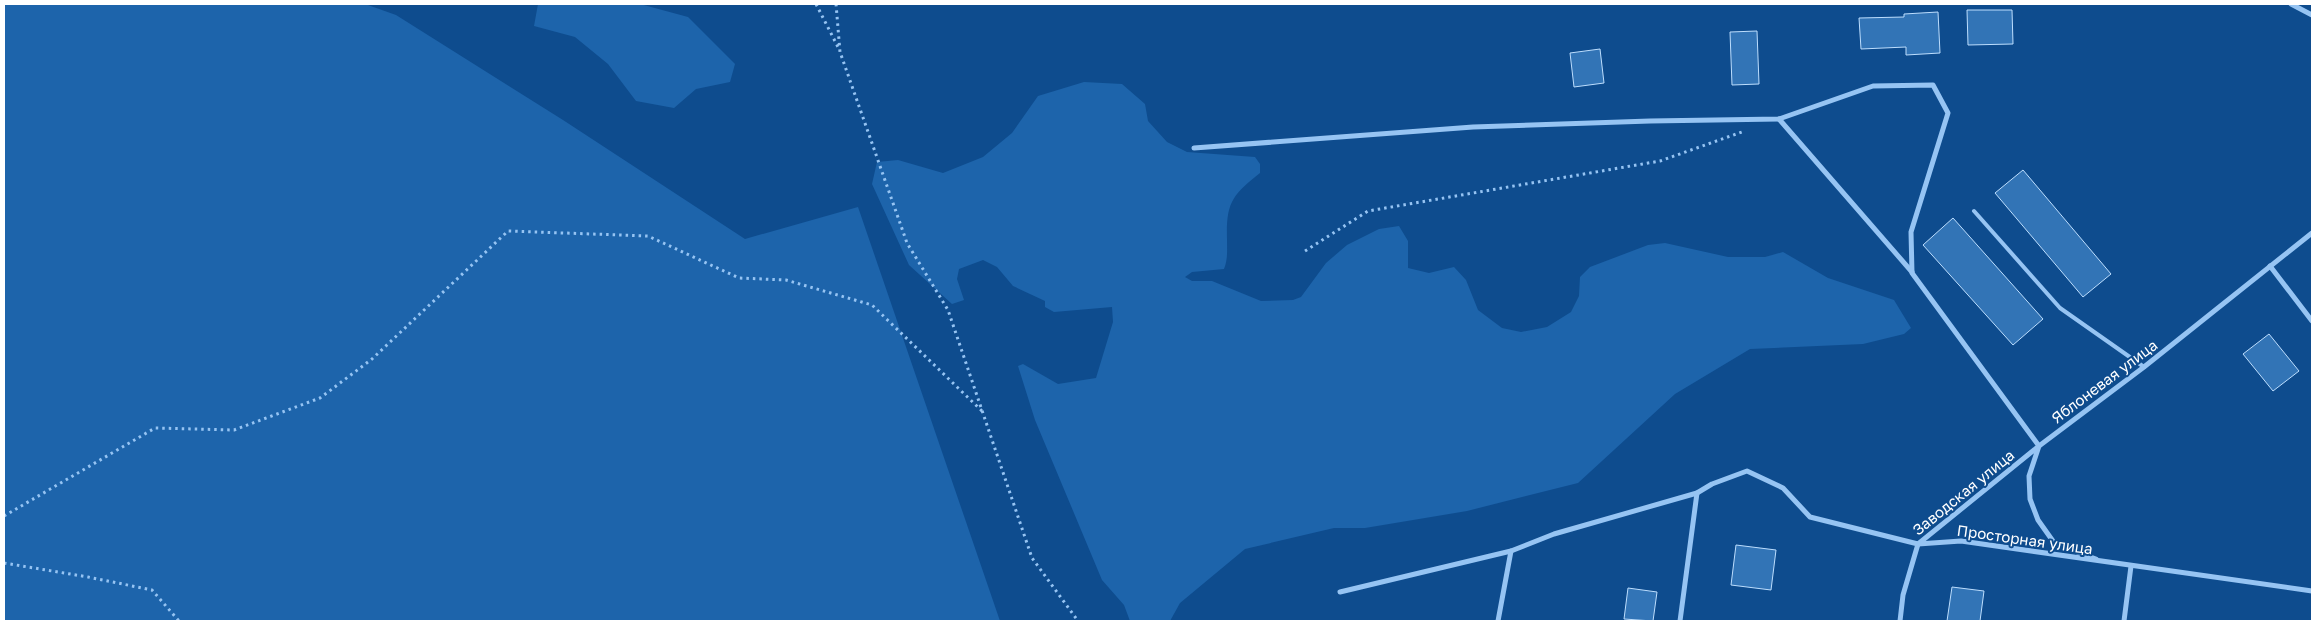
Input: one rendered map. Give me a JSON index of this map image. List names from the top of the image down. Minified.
{"streets":{"street":["Яблоневая улица","Заводская улица","Просторная улица"]},"crossings":[["Яблоневая улица","Заводская улица"],["Заводская улица","Просторная улица"]]}
